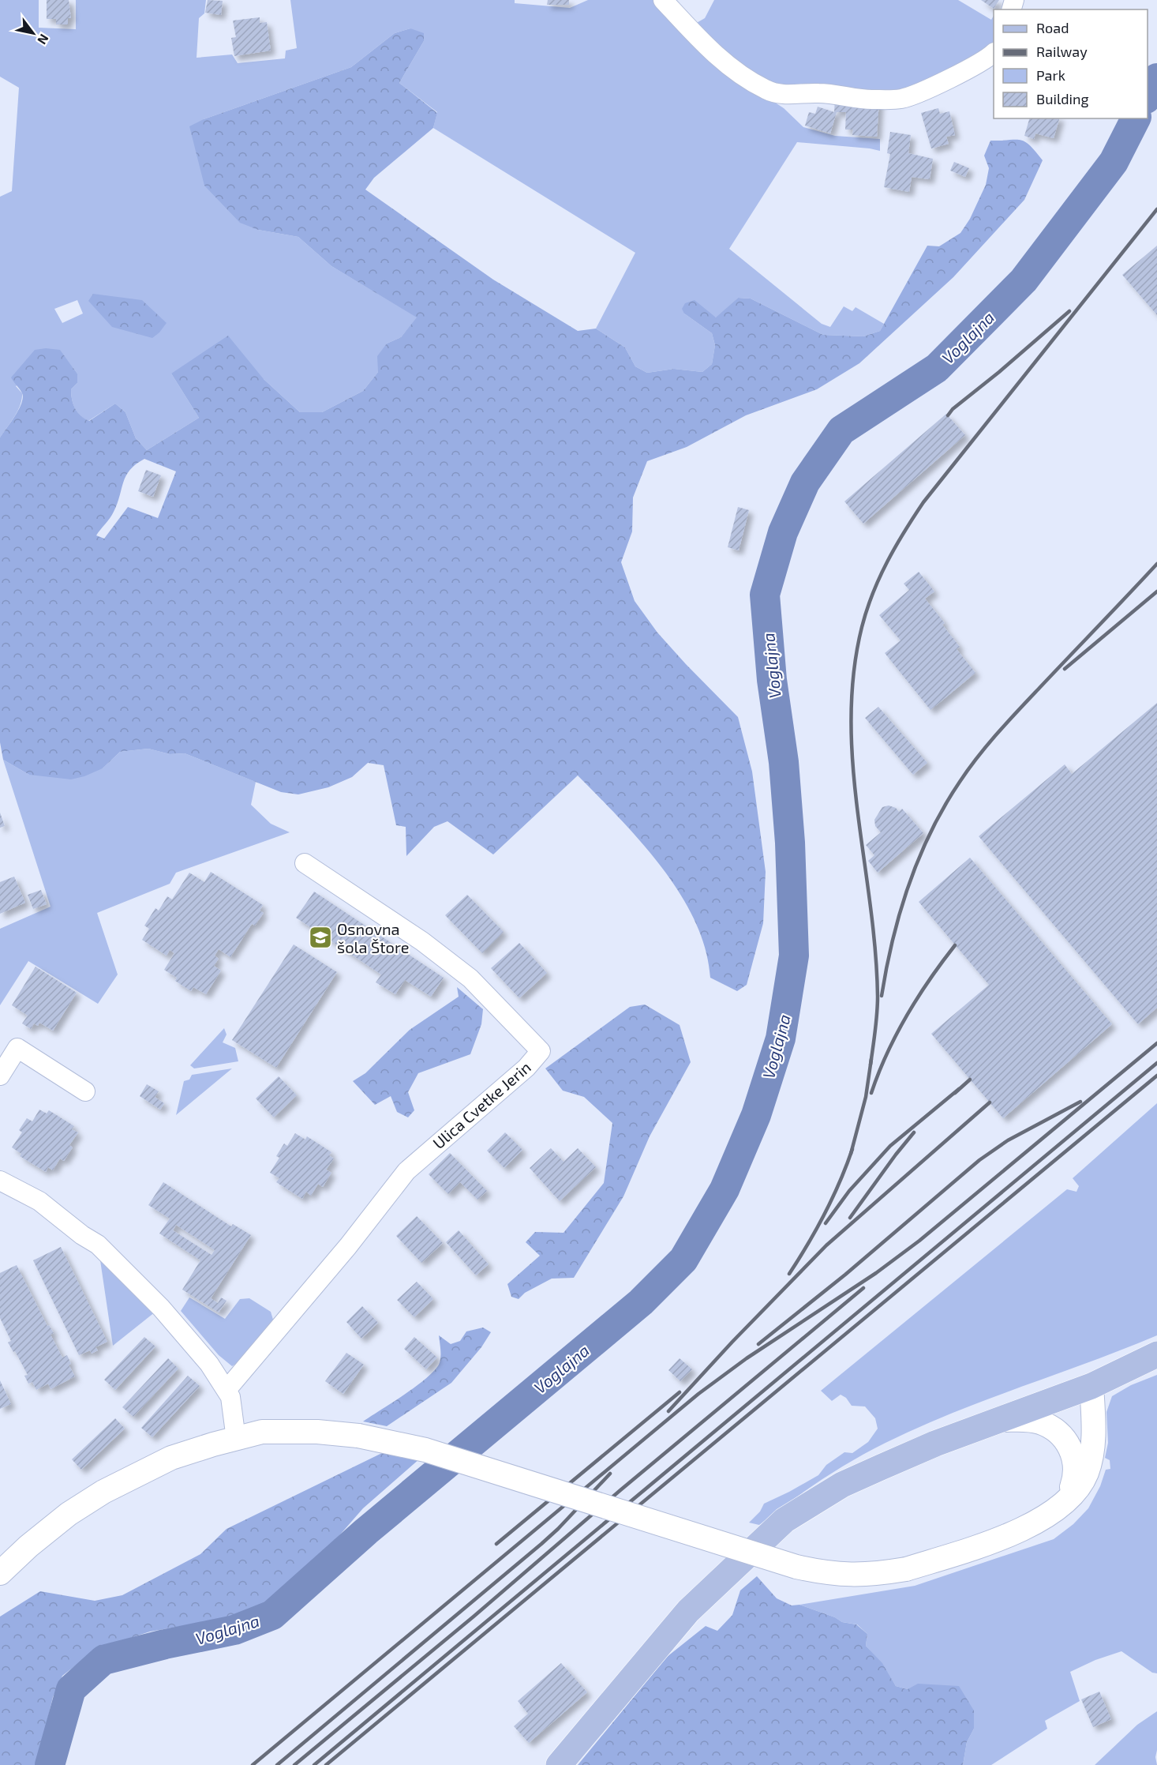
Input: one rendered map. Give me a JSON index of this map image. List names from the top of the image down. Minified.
{"streets":{"street":["Ulica Cvetke Jerin"]},"water":["Voglajna"],"places":{"school or university":["Osnovna šola Štore"]},"legend":["Road","Railway","Park","Building"],"north":"bottom right"}
